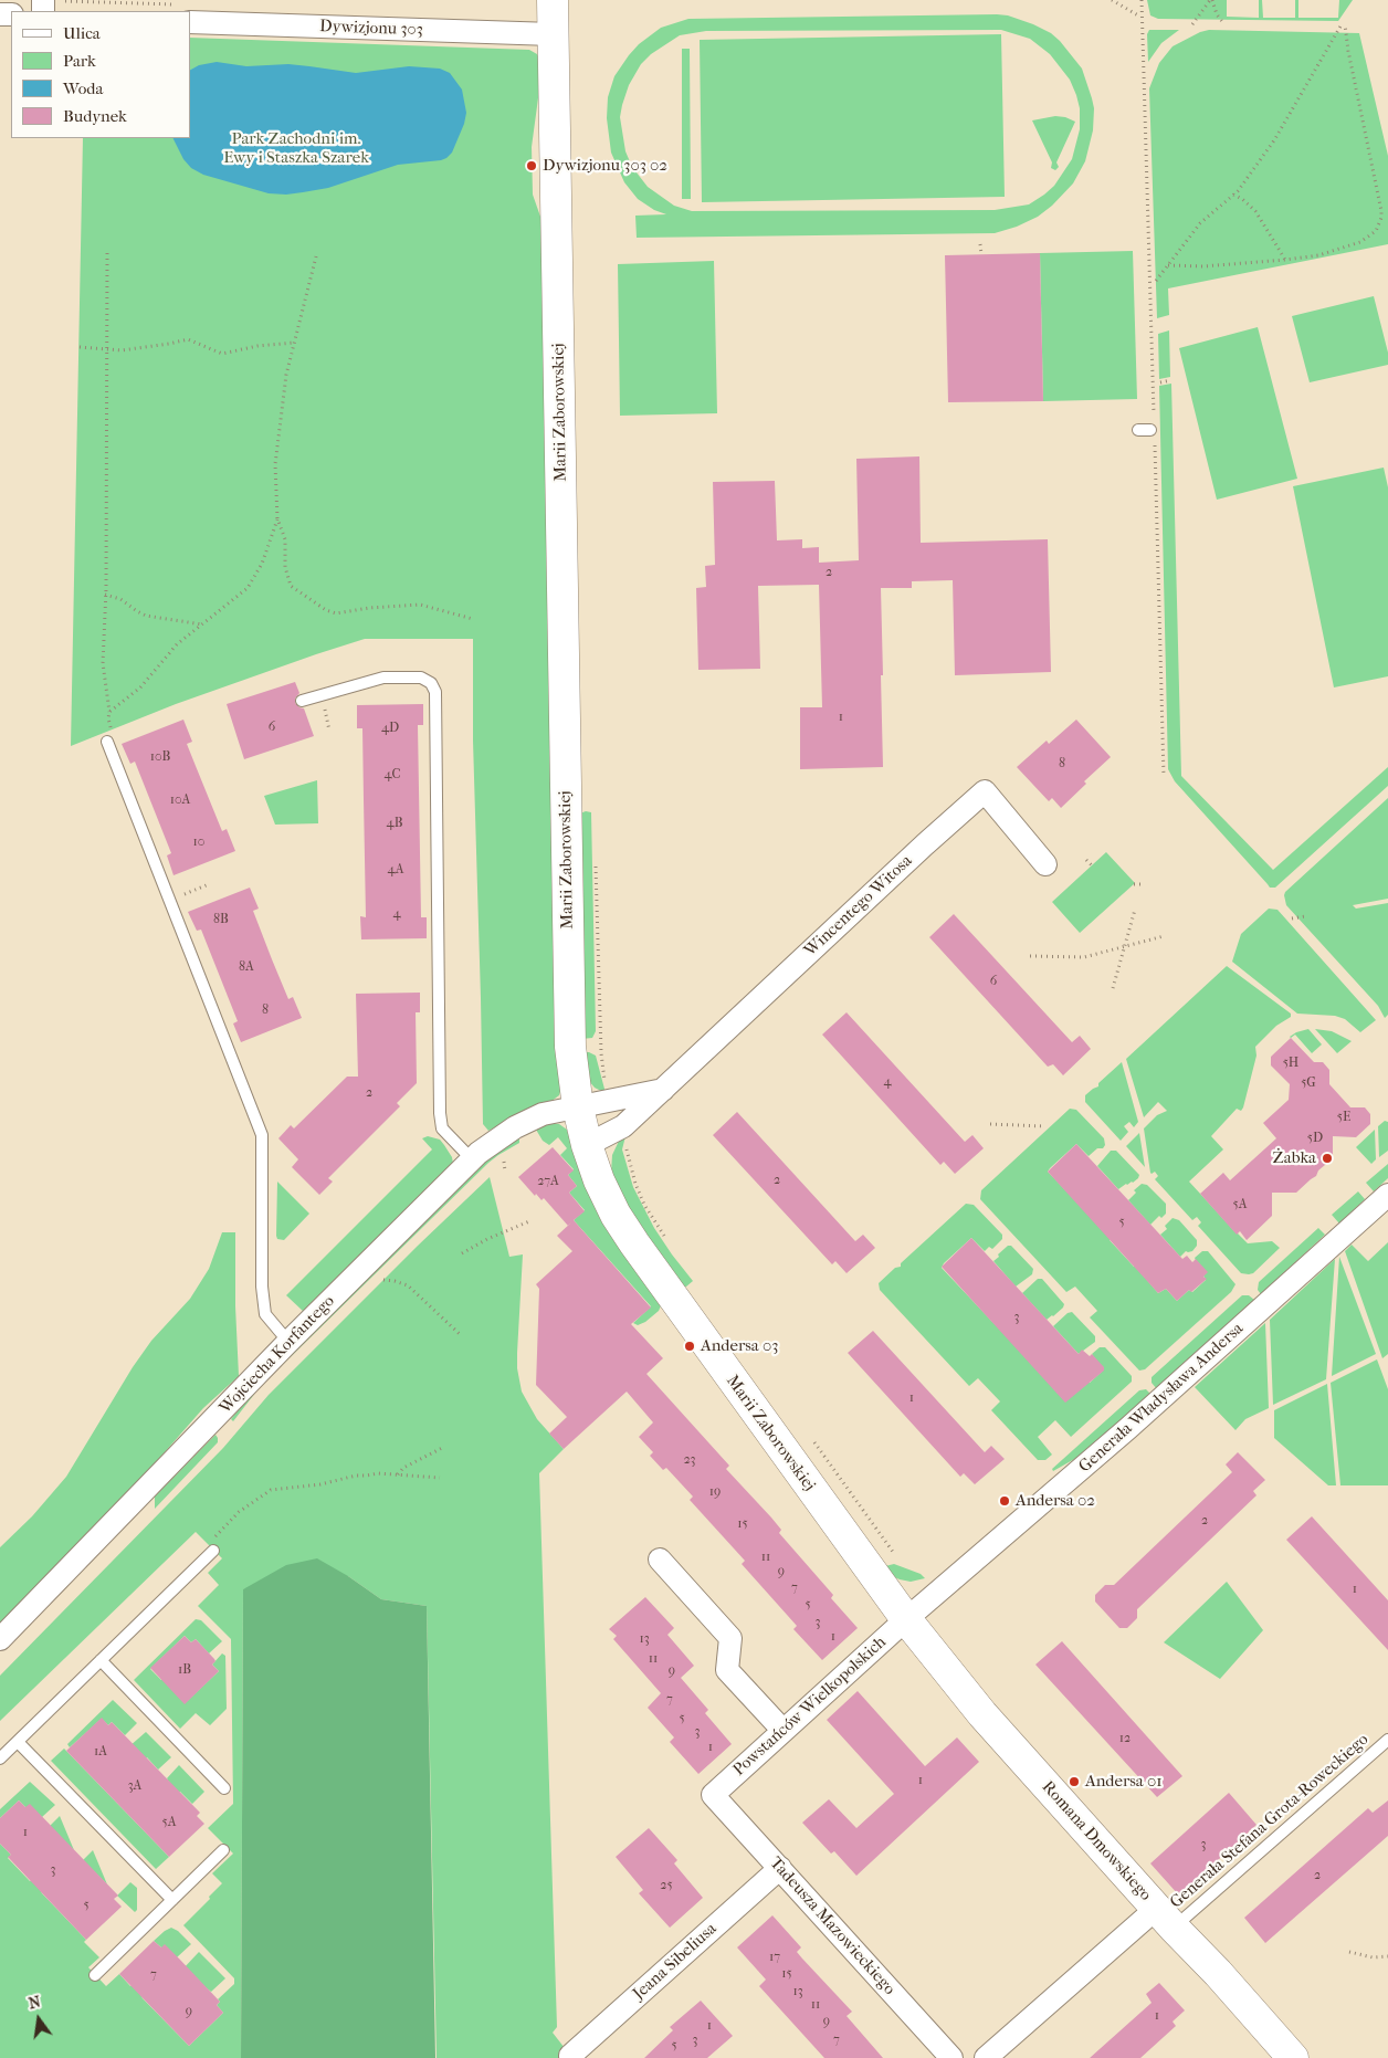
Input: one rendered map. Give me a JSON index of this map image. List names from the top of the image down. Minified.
{"streets":{"street":["Dywizjonu 303","Marii Zaborowskiej","Wincentego Witosa","Wojciecha Korfantego","Generała Władysława Andersa","Powstańców Wielkopolskich","Romana Dmowskiego","Tadeusza Mazowieckiego","Jeana Sibeliusa"],"lane":["Generała Stefana Grota-Roweckiego"]},"crossings":[["Dywizjonu 303","Marii Zaborowskiej"],["Marii Zaborowskiej","Wincentego Witosa"],["Marii Zaborowskiej","Wojciecha Korfantego"],["Marii Zaborowskiej","Generała Władysława Andersa"],["Marii Zaborowskiej","Powstańców Wielkopolskich"],["Marii Zaborowskiej","Romana Dmowskiego"],["Generała Władysława Andersa","Powstańców Wielkopolskich"],["Generała Władysława Andersa","Romana Dmowskiego"],["Powstańców Wielkopolskich","Romana Dmowskiego"],["Powstańców Wielkopolskich","Tadeusza Mazowieckiego"],["Generała Stefana Grota-Roweckiego","Romana Dmowskiego"],["Tadeusza Mazowieckiego","Jeana Sibeliusa"]],"parks":["Park Zachodni im. Ewy i Staszka Szarek"],"places":["Dywizjonu 303 02","Żabka","Andersa 03","Andersa 02","Andersa 01"],"house_numbers":["2","1","6","4D","10B","8","4C","10A","4B","10","4A","4","8B","8A","6","8","5H","4","5G","2","5E","5D","2","27A","5A","5","3","1","23","19","2","15","11","9","7","1","5","3","1","13","11","1B","9","7","5","3","12","1","1A","1","3A","5A","1","3","3","2","25","5","17","15","7","13","11","9","1","9","1","3","7","5"],"legend":["Ulica","Park","Woda","Budynek"],"north":"top"}
